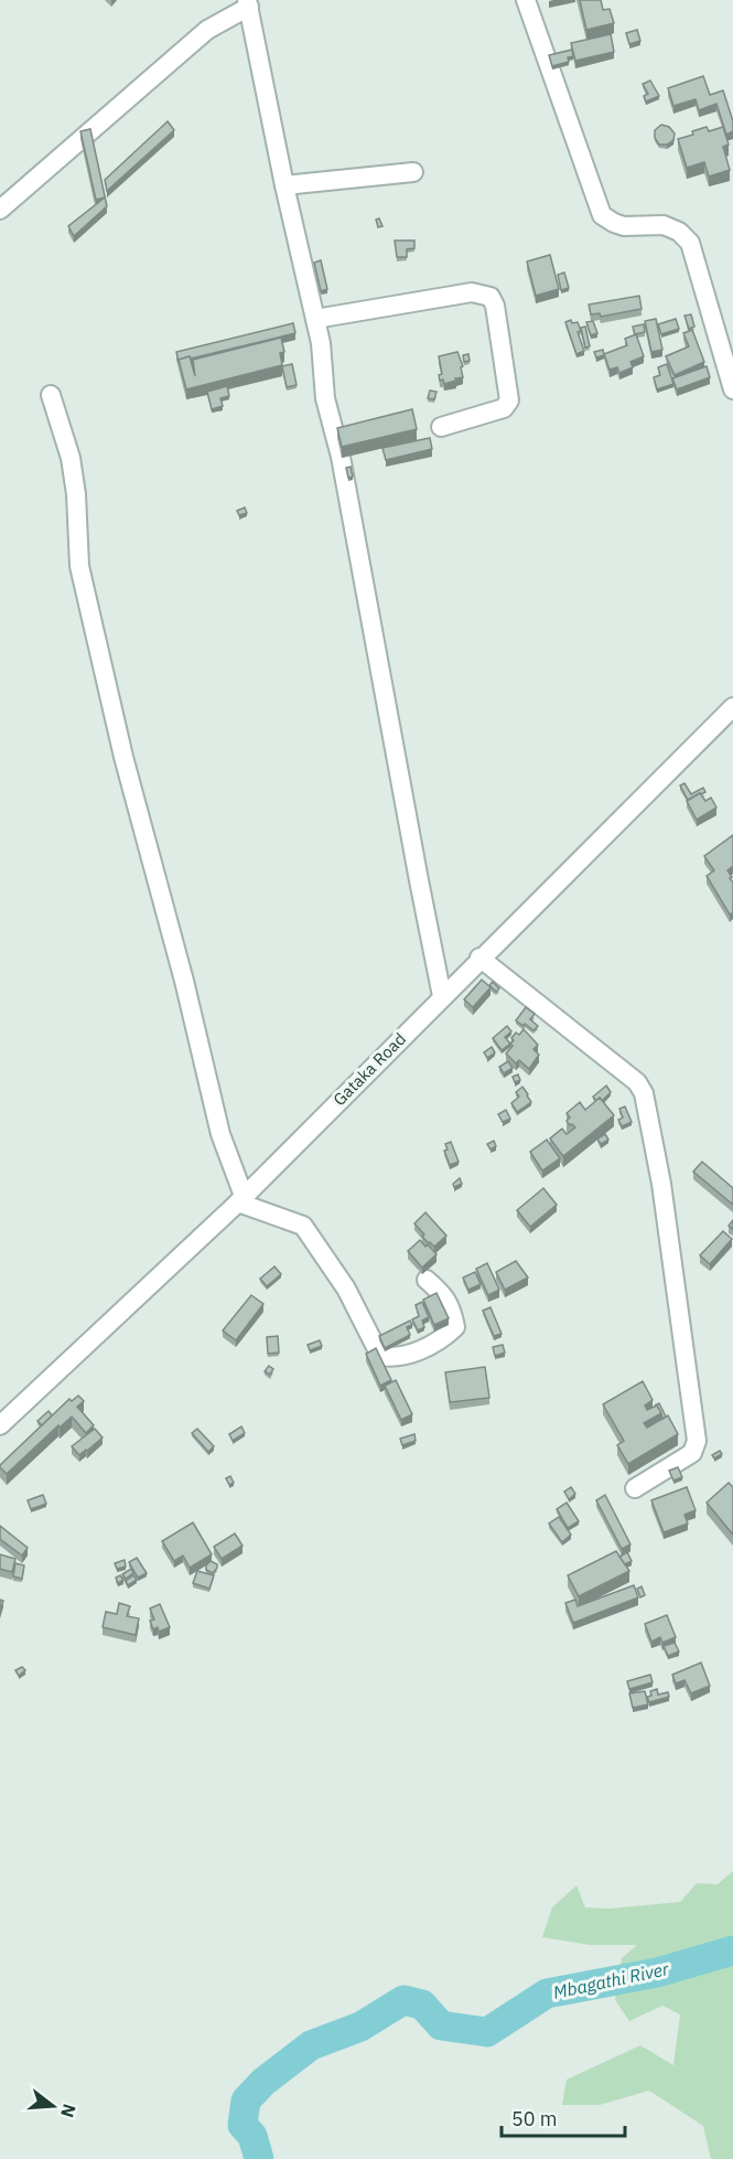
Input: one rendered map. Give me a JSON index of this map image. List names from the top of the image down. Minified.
{"streets":{"street":["Gataka Road"]},"water":["Mbagathi River"],"scale_bar":"50 m","north":"right"}
